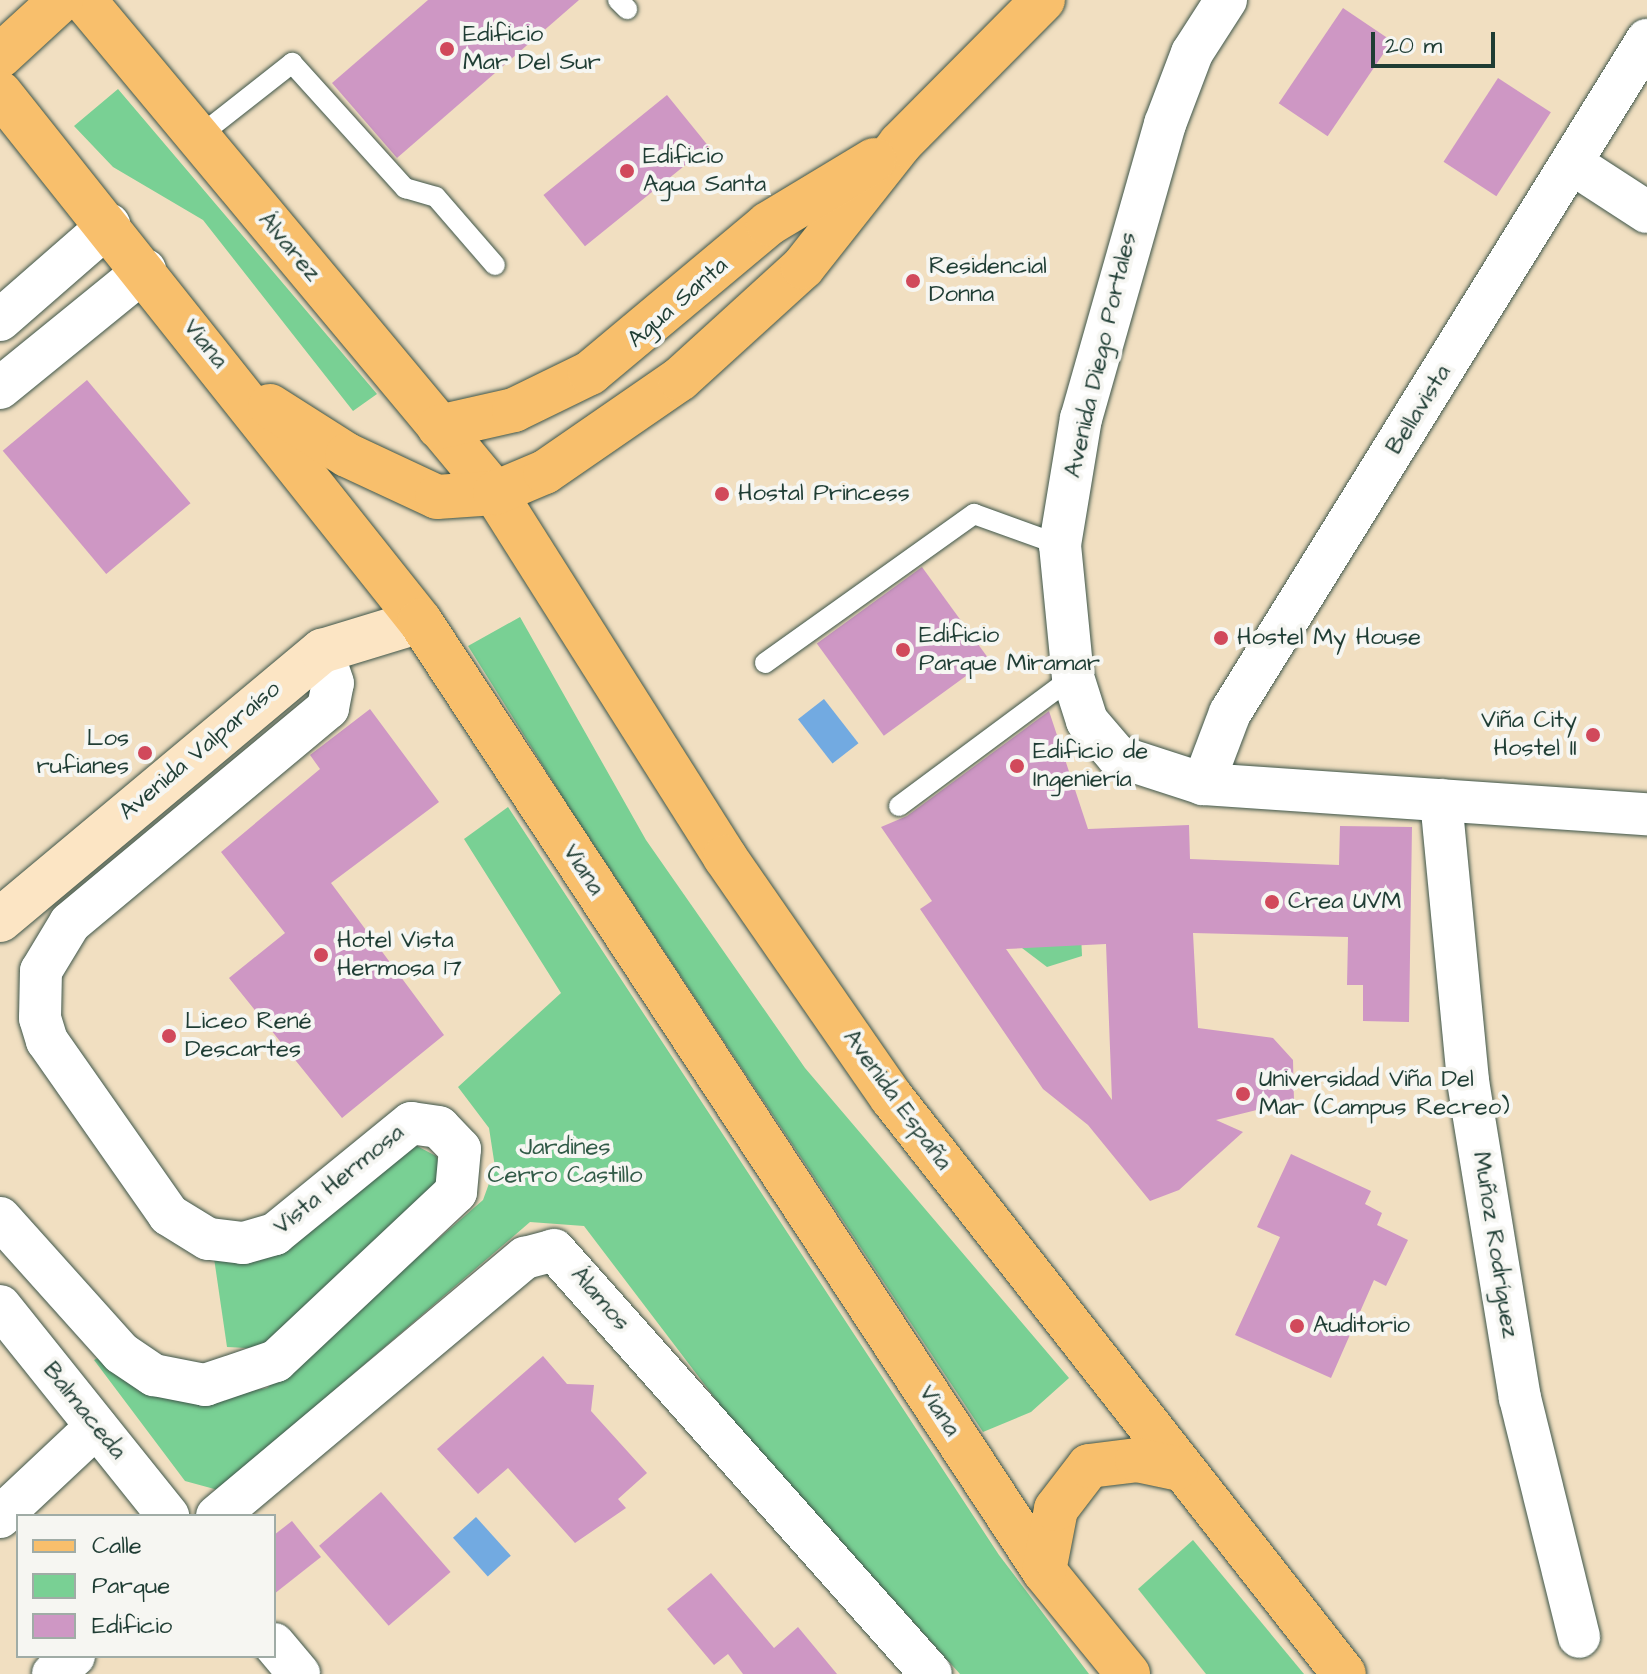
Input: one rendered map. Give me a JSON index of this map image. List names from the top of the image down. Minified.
{"streets":{"main road":["Álvarez","Agua Santa","Viana","Avenida España"],"street":["Avenida Diego Portales","Bellavista","Avenida Valparaíso","Vista Hermosa","Muñoz Rodríguez","Álamos","Balmaceda"]},"crossings":[["Álvarez","Agua Santa"],["Álvarez","Avenida España"],["Agua Santa","Avenida España"],["Viana","Avenida Valparaíso"],["Avenida Diego Portales","Bellavista"],["Avenida Diego Portales","Muñoz Rodríguez"],["Avenida Valparaíso","Vista Hermosa"]],"parks":["Jardines Cerro Castillo"],"places":["Edificio Mar Del Sur","Edificio Agua Santa","Residencial Donna","Hostal Princess","Hostel My House","Edificio Parque Miramar","Viña City Hostel II","Los rufianes","Edificio de Ingeniería","Crea UVM","Hotel Vista Hermosa 17","Liceo René Descartes","Universidad Viña Del Mar (Campus Recreo)","Auditorio"],"legend":["Calle","Parque","Edificio"],"scale_bar":"20 m"}
